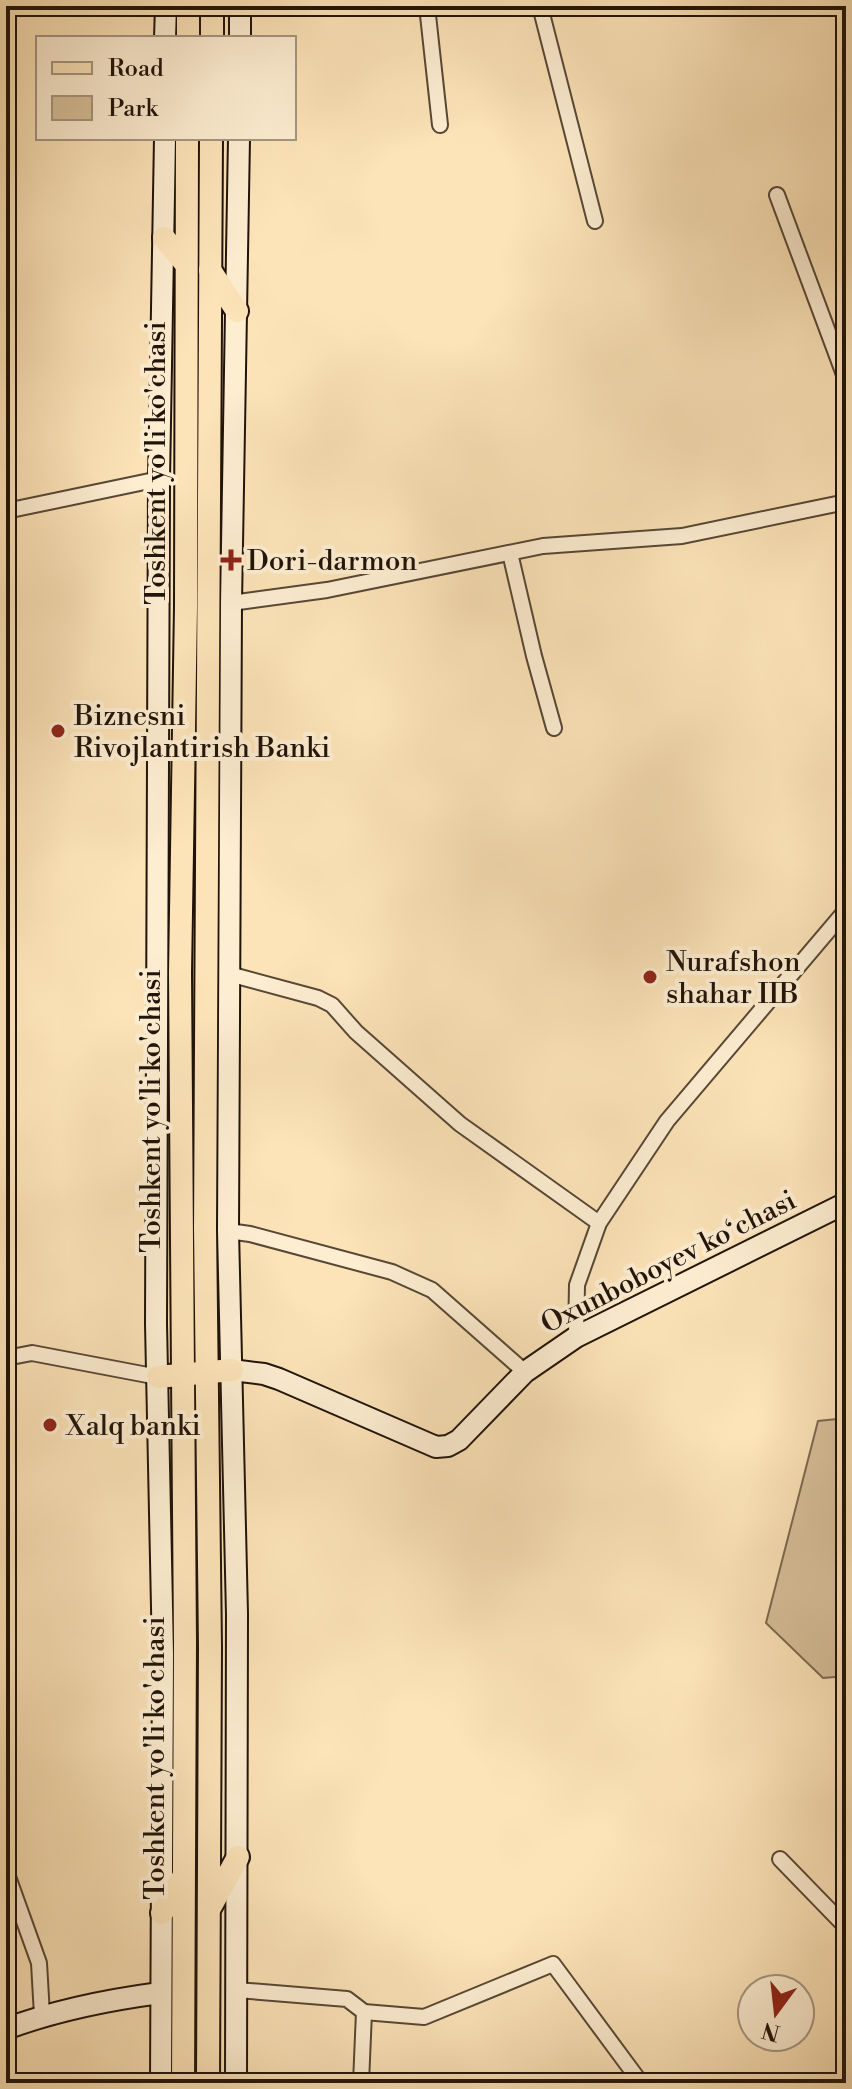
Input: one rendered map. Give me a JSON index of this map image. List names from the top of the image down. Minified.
{"streets":{"main road":["Toshkent yo'li ko'chasi","Oxunboboyev ko‘chasi"]},"crossings":[["Toshkent yo'li ko'chasi","Oxunboboyev ko‘chasi"]],"places":{"health":["Dori-darmon"],"other":["Biznesni Rivojlantirish Banki","Nurafshon shahar IIB","Xalq banki"]},"legend":["Road","Park"],"north":"bottom"}
